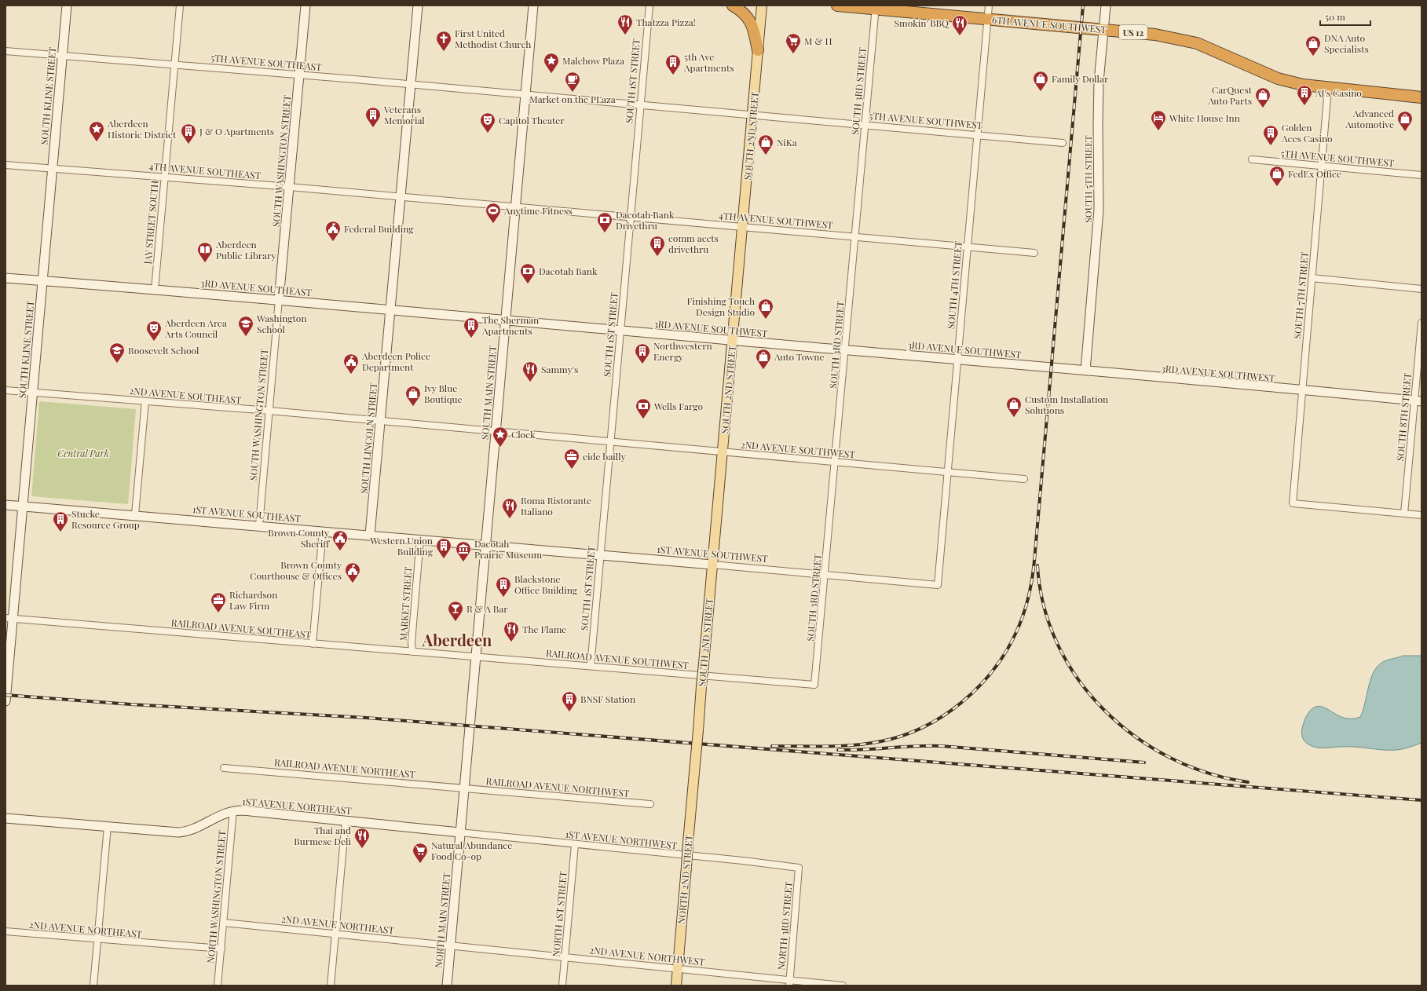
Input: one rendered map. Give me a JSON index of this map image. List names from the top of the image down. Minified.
{"streets":{"highway":["6TH AVENUE SOUTHWEST","US 12"],"main road":["SOUTH 2ND STREET","NORTH 2ND STREET"],"street":["5TH AVENUE SOUTHEAST","SOUTH 1ST STREET","SOUTH 3RD STREET","SOUTH KLINE STREET","5TH AVENUE SOUTHWEST","SOUTH WASHINGTON STREET","4TH AVENUE SOUTHEAST","SOUTH 5TH STREET","4TH AVENUE SOUTHWEST","JAY STREET SOUTH","SOUTH 4TH STREET","3RD AVENUE SOUTHEAST","SOUTH 7TH STREET","3RD AVENUE SOUTHWEST","SOUTH MAIN STREET","2ND AVENUE SOUTHEAST","SOUTH 8TH STREET","SOUTH LINCOLN STREET","2ND AVENUE SOUTHWEST","1ST AVENUE SOUTHEAST","1ST AVENUE SOUTHWEST","MARKET STREET","RAILROAD AVENUE SOUTHEAST","RAILROAD AVENUE SOUTHWEST","RAILROAD AVENUE NORTHEAST","RAILROAD AVENUE NORTHWEST","1ST AVENUE NORTHEAST","1ST AVENUE NORTHWEST","NORTH WASHINGTON STREET","NORTH 1ST STREET","NORTH MAIN STREET","2ND AVENUE NORTHEAST","NORTH 3RD STREET","2ND AVENUE NORTHWEST"]},"crossings":[["6TH AVENUE SOUTHWEST","SOUTH 3RD STREET"],["6TH AVENUE SOUTHWEST","SOUTH 5TH STREET"],["6TH AVENUE SOUTHWEST","SOUTH 4TH STREET"],["6TH AVENUE SOUTHWEST","SOUTH 7TH STREET"],["5TH AVENUE SOUTHEAST","SOUTH KLINE STREET"],["5TH AVENUE SOUTHEAST","5TH AVENUE SOUTHWEST"],["5TH AVENUE SOUTHEAST","SOUTH WASHINGTON STREET"],["5TH AVENUE SOUTHEAST","JAY STREET SOUTH"],["5TH AVENUE SOUTHEAST","SOUTH MAIN STREET"],["5TH AVENUE SOUTHEAST","SOUTH LINCOLN STREET"],["SOUTH 1ST STREET","5TH AVENUE SOUTHWEST"],["SOUTH 1ST STREET","4TH AVENUE SOUTHWEST"],["SOUTH 1ST STREET","3RD AVENUE SOUTHWEST"],["SOUTH 1ST STREET","2ND AVENUE SOUTHWEST"],["SOUTH 1ST STREET","1ST AVENUE SOUTHWEST"],["SOUTH 1ST STREET","RAILROAD AVENUE SOUTHWEST"],["SOUTH 3RD STREET","5TH AVENUE SOUTHWEST"],["SOUTH 3RD STREET","4TH AVENUE SOUTHWEST"],["SOUTH 3RD STREET","3RD AVENUE SOUTHWEST"],["SOUTH 3RD STREET","2ND AVENUE SOUTHWEST"],["SOUTH 3RD STREET","1ST AVENUE SOUTHWEST"],["SOUTH 3RD STREET","RAILROAD AVENUE SOUTHWEST"],["SOUTH KLINE STREET","4TH AVENUE SOUTHEAST"],["SOUTH KLINE STREET","3RD AVENUE SOUTHEAST"],["SOUTH KLINE STREET","2ND AVENUE SOUTHEAST"],["SOUTH KLINE STREET","1ST AVENUE SOUTHEAST"],["SOUTH KLINE STREET","RAILROAD AVENUE SOUTHEAST"],["5TH AVENUE SOUTHWEST","SOUTH 2ND STREET"],["5TH AVENUE SOUTHWEST","SOUTH 4TH STREET"],["5TH AVENUE SOUTHWEST","SOUTH 7TH STREET"],["5TH AVENUE SOUTHWEST","SOUTH MAIN STREET"],["SOUTH 2ND STREET","4TH AVENUE SOUTHWEST"],["SOUTH 2ND STREET","3RD AVENUE SOUTHWEST"],["SOUTH 2ND STREET","2ND AVENUE SOUTHWEST"],["SOUTH 2ND STREET","1ST AVENUE SOUTHWEST"],["SOUTH 2ND STREET","NORTH 2ND STREET"],["SOUTH WASHINGTON STREET","4TH AVENUE SOUTHEAST"],["SOUTH WASHINGTON STREET","3RD AVENUE SOUTHEAST"],["SOUTH WASHINGTON STREET","2ND AVENUE SOUTHEAST"],["SOUTH WASHINGTON STREET","1ST AVENUE SOUTHEAST"],["4TH AVENUE SOUTHEAST","4TH AVENUE SOUTHWEST"],["4TH AVENUE SOUTHEAST","JAY STREET SOUTH"],["4TH AVENUE SOUTHEAST","SOUTH MAIN STREET"],["4TH AVENUE SOUTHEAST","SOUTH LINCOLN STREET"],["SOUTH 5TH STREET","3RD AVENUE SOUTHWEST"],["4TH AVENUE SOUTHWEST","SOUTH 4TH STREET"],["4TH AVENUE SOUTHWEST","SOUTH MAIN STREET"],["JAY STREET SOUTH","3RD AVENUE SOUTHEAST"],["SOUTH 4TH STREET","3RD AVENUE SOUTHWEST"],["SOUTH 4TH STREET","2ND AVENUE SOUTHWEST"],["SOUTH 4TH STREET","1ST AVENUE SOUTHWEST"],["3RD AVENUE SOUTHEAST","3RD AVENUE SOUTHWEST"],["3RD AVENUE SOUTHEAST","SOUTH MAIN STREET"],["3RD AVENUE SOUTHEAST","SOUTH LINCOLN STREET"],["SOUTH 7TH STREET","3RD AVENUE SOUTHWEST"],["SOUTH 7TH STREET","SOUTH 8TH STREET"],["3RD AVENUE SOUTHWEST","SOUTH MAIN STREET"],["3RD AVENUE SOUTHWEST","SOUTH 8TH STREET"],["SOUTH MAIN STREET","2ND AVENUE SOUTHEAST"],["SOUTH MAIN STREET","2ND AVENUE SOUTHWEST"],["SOUTH MAIN STREET","1ST AVENUE SOUTHEAST"],["SOUTH MAIN STREET","1ST AVENUE SOUTHWEST"],["SOUTH MAIN STREET","RAILROAD AVENUE SOUTHEAST"],["SOUTH MAIN STREET","RAILROAD AVENUE SOUTHWEST"],["SOUTH MAIN STREET","NORTH MAIN STREET"],["2ND AVENUE SOUTHEAST","SOUTH LINCOLN STREET"],["2ND AVENUE SOUTHEAST","2ND AVENUE SOUTHWEST"],["SOUTH LINCOLN STREET","1ST AVENUE SOUTHEAST"],["1ST AVENUE SOUTHEAST","1ST AVENUE SOUTHWEST"],["1ST AVENUE SOUTHEAST","MARKET STREET"],["MARKET STREET","RAILROAD AVENUE SOUTHEAST"],["RAILROAD AVENUE SOUTHEAST","RAILROAD AVENUE SOUTHWEST"],["RAILROAD AVENUE NORTHEAST","RAILROAD AVENUE NORTHWEST"],["RAILROAD AVENUE NORTHEAST","NORTH MAIN STREET"],["RAILROAD AVENUE NORTHWEST","NORTH MAIN STREET"],["1ST AVENUE NORTHEAST","1ST AVENUE NORTHWEST"],["1ST AVENUE NORTHEAST","NORTH WASHINGTON STREET"],["1ST AVENUE NORTHEAST","NORTH MAIN STREET"],["1ST AVENUE NORTHWEST","NORTH 1ST STREET"],["1ST AVENUE NORTHWEST","NORTH MAIN STREET"],["1ST AVENUE NORTHWEST","NORTH 3RD STREET"],["NORTH 2ND STREET","2ND AVENUE NORTHWEST"],["NORTH WASHINGTON STREET","2ND AVENUE NORTHEAST"],["NORTH 1ST STREET","2ND AVENUE NORTHWEST"],["NORTH MAIN STREET","2ND AVENUE NORTHEAST"],["NORTH MAIN STREET","2ND AVENUE NORTHWEST"],["2ND AVENUE NORTHEAST","2ND AVENUE NORTHWEST"],["NORTH 3RD STREET","2ND AVENUE NORTHWEST"]],"districts":["Aberdeen"],"parks":["Central Park"],"places":{"restaurant":["Thatzza Pizza!","Smokin' BBQ","Sammy's","Roma Ristorante Italiano","The Flame","Thai and Burmese Deli"],"church":["First United Methodist Church"],"supermarket":["M & H","Natural Abundance Food Co-op"],"shop":["DNA Auto Specialists","Family Dollar","CarQuest Auto Parts","Advanced Automotive","NiKa","FedEx Office","Finishing Touch Design Studio","Auto Towne","Ivy Blue Boutique","Custom Installation Solutions"],"place":["Malchow Plaza","Aberdeen Historic District","Clock"],"building":["5th Ave Apartments","AJ's Casino","Veterans Memorial","J & O Apartments","Golden Aces Casino","comm accts drivethru","The Sherman Apartments","Northwestern Energy","Stucke Resource Group","Western Union Building","Blackstone Office Building","BNSF Station"],"cafe":["Market on the PLaza"],"hotel":["White House Inn"],"theatre":["Capitol Theater","Aberdeen Area Arts Council"],"sports":["Anytime Fitness"],"bank":["Dacotah Bank Drivethru","Dacotah Bank","Wells Fargo"],"public building":["Federal Building","Aberdeen Police Department","Brown County Sheriff","Brown County Courthouse & Offices"],"library":["Aberdeen Public Library"],"school or university":["Washington School","Roosevelt School"],"office":["eide bailly","Richardson Law Firm"],"museum":["Dacotah Prairie Museum"],"bar":["R & A Bar"]},"scale_bar":"50 m"}
